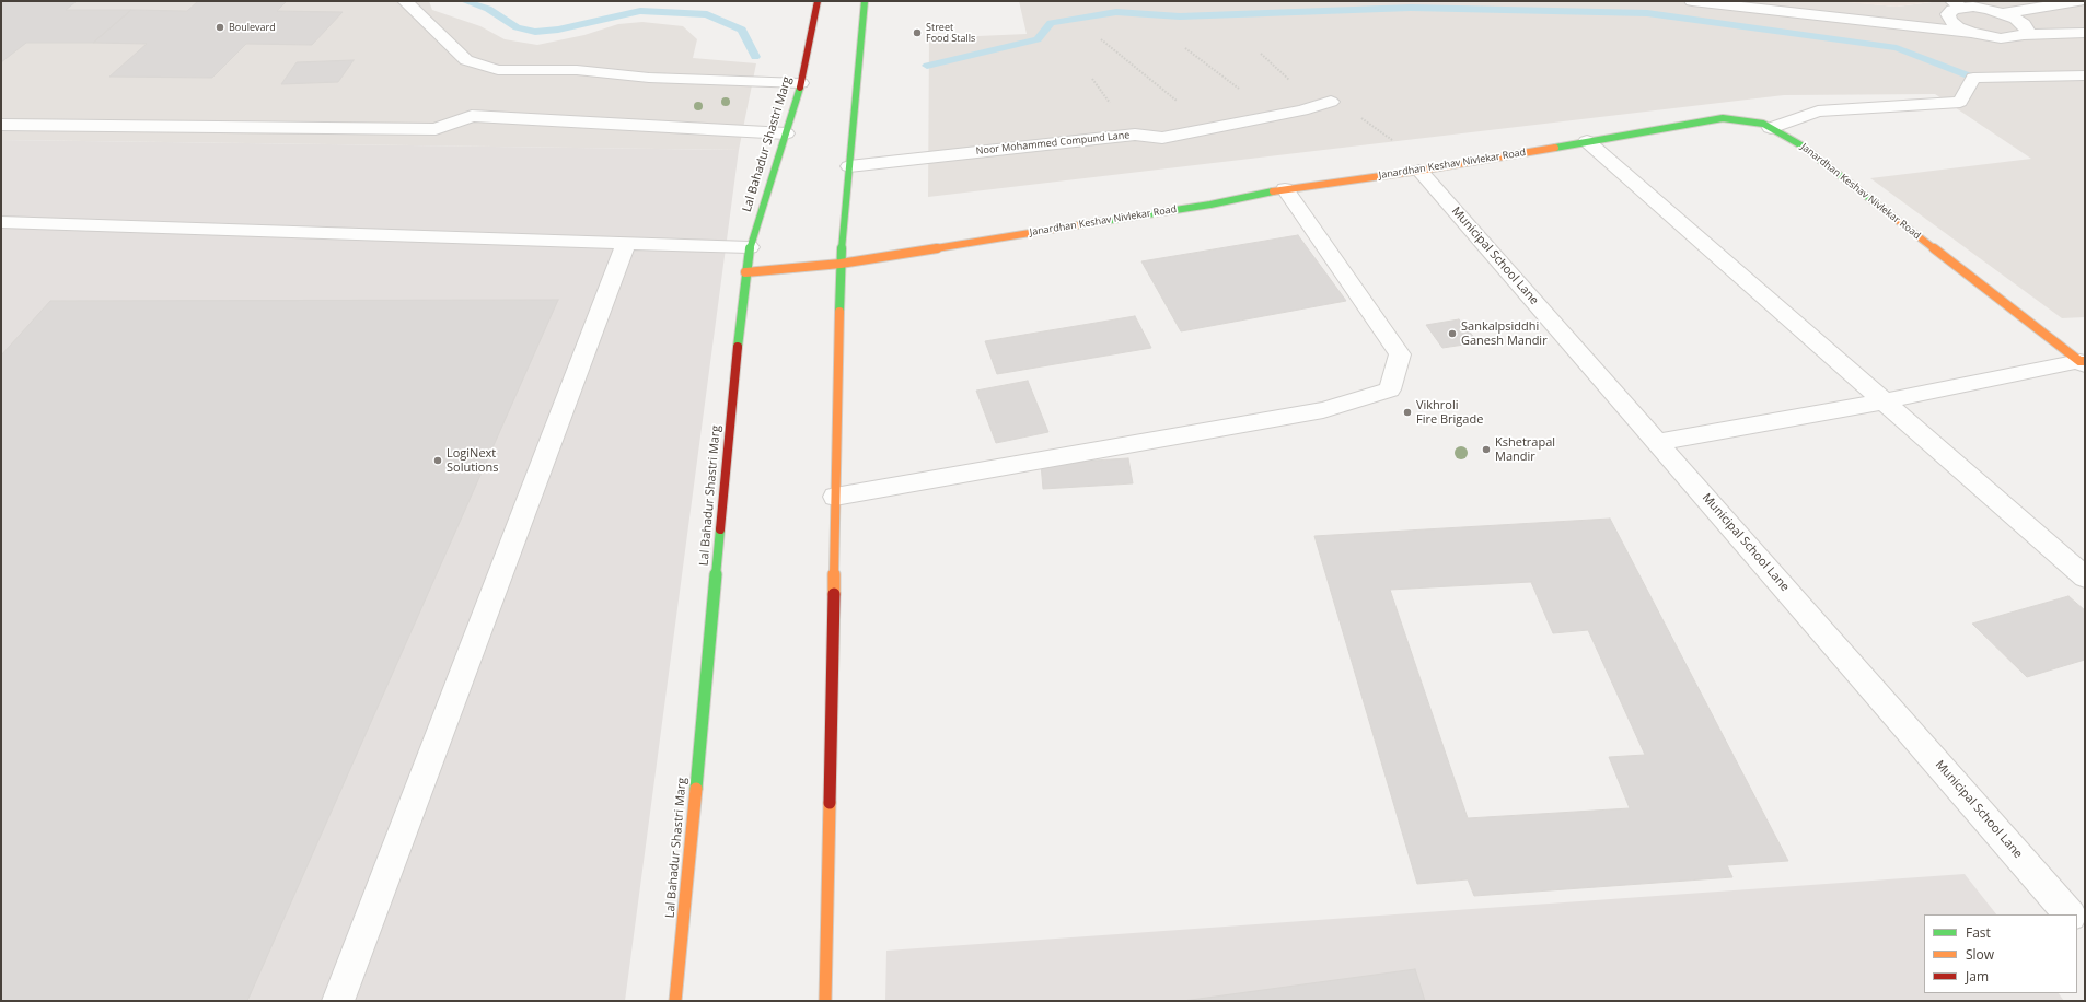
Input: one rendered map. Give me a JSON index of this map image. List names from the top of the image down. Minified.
{"streets":{"main road":["Lal Bahadur Shastri Marg","Janardhan Keshav Nivlekar Road"],"street":["Noor Mohammed Compund Lane","Municipal School Lane"]},"crossings":[["Lal Bahadur Shastri Marg","Janardhan Keshav Nivlekar Road"],["Janardhan Keshav Nivlekar Road","Municipal School Lane"]],"places":["Boulevard","Street Food Stalls","Sankalpsiddhi Ganesh Mandir","Vikhroli Fire Brigade","Kshetrapal Mandir","LogiNext Solutions"],"legend":["Fast","Slow","Jam"]}
